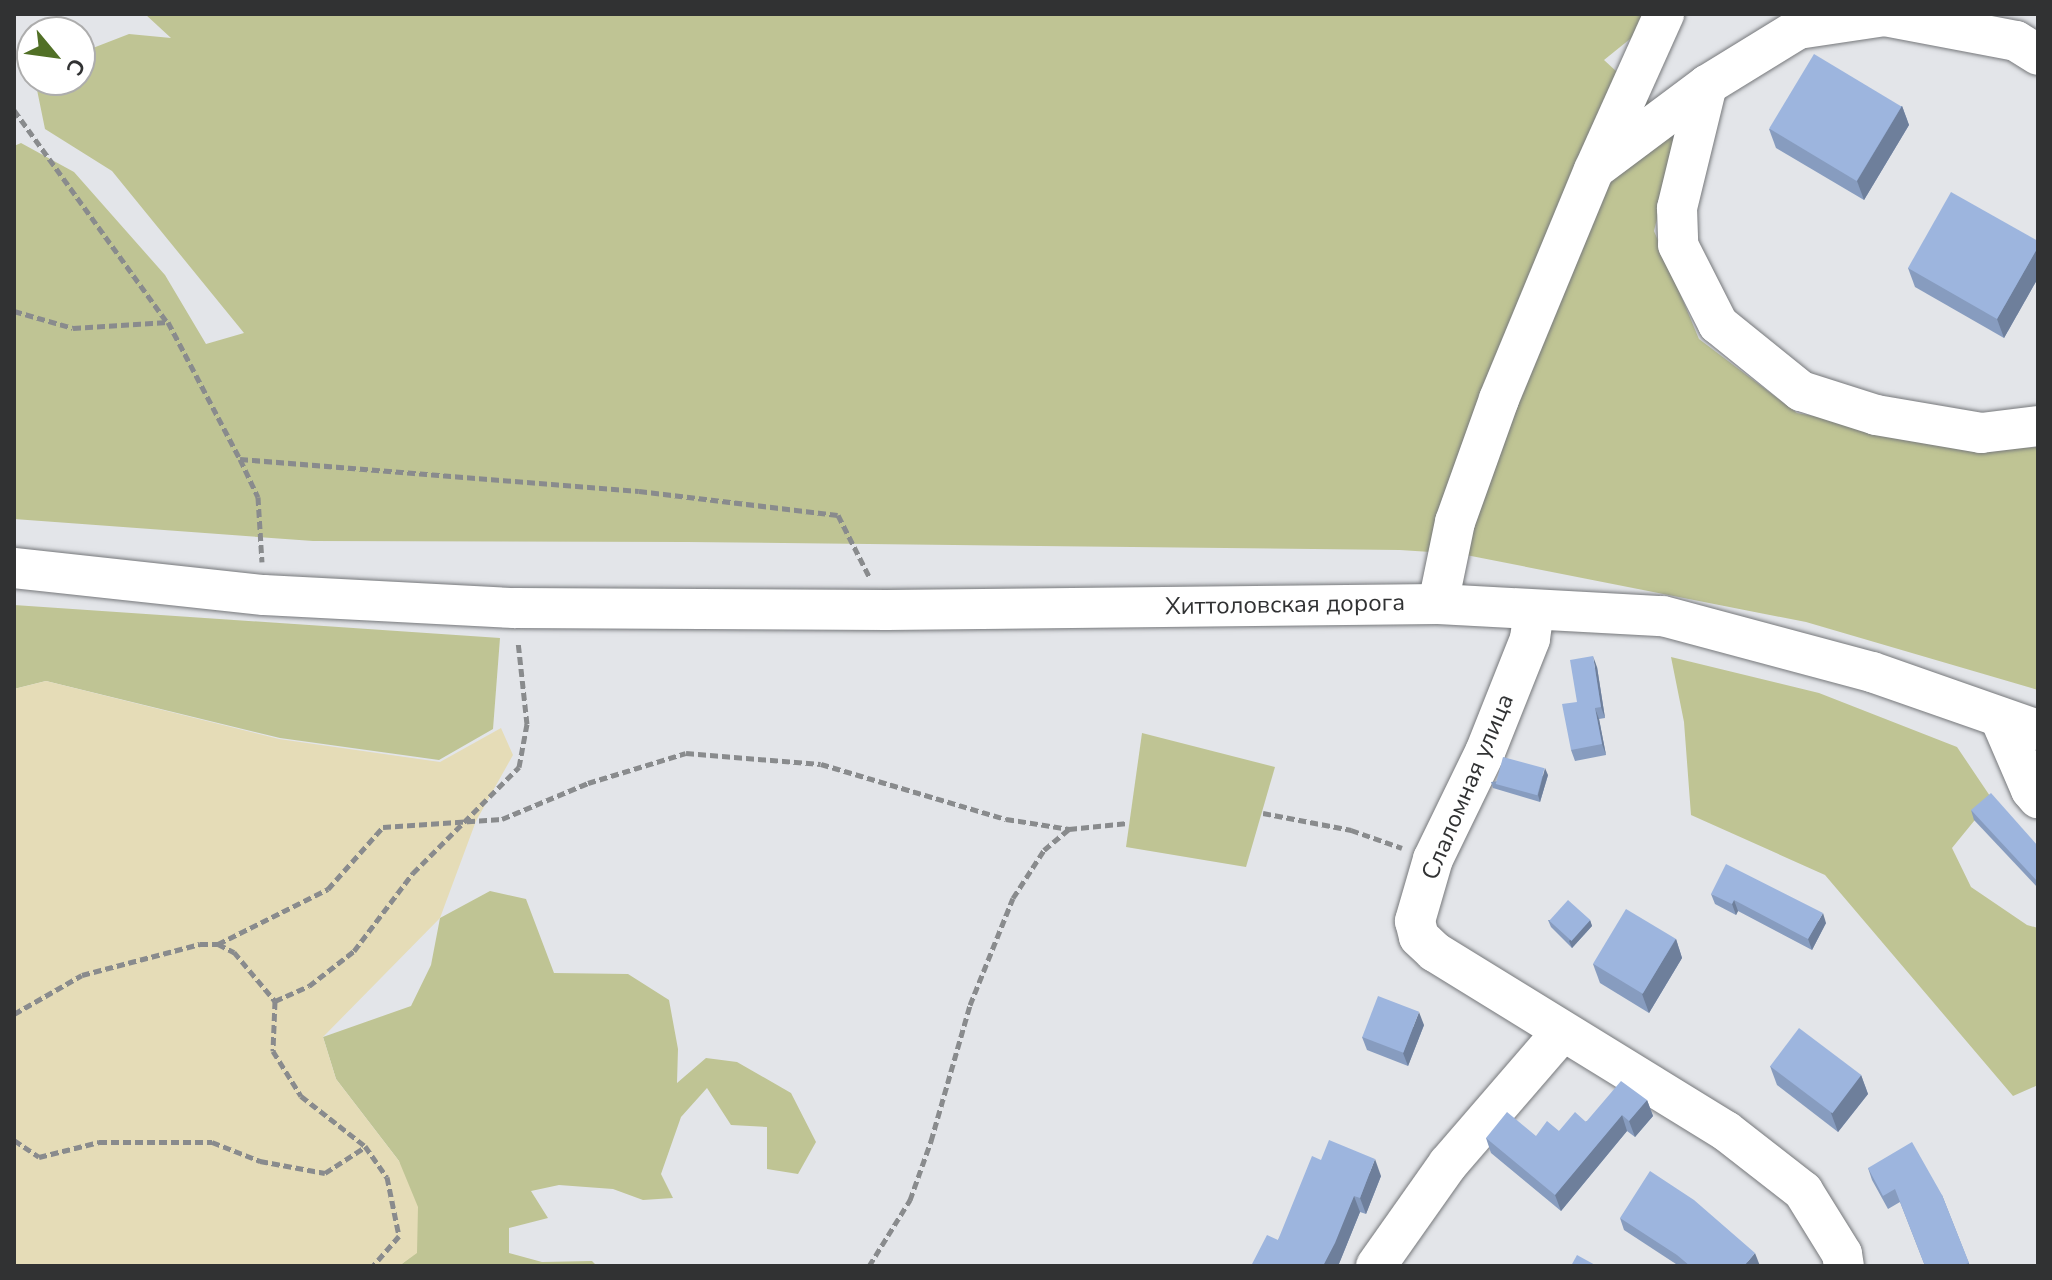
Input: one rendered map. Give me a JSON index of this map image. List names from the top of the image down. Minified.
{"streets":{"street":["Хиттоловская дорога","Слаломная улица"]},"crossings":[["Хиттоловская дорога","Слаломная улица"]],"north":"bottom right"}
